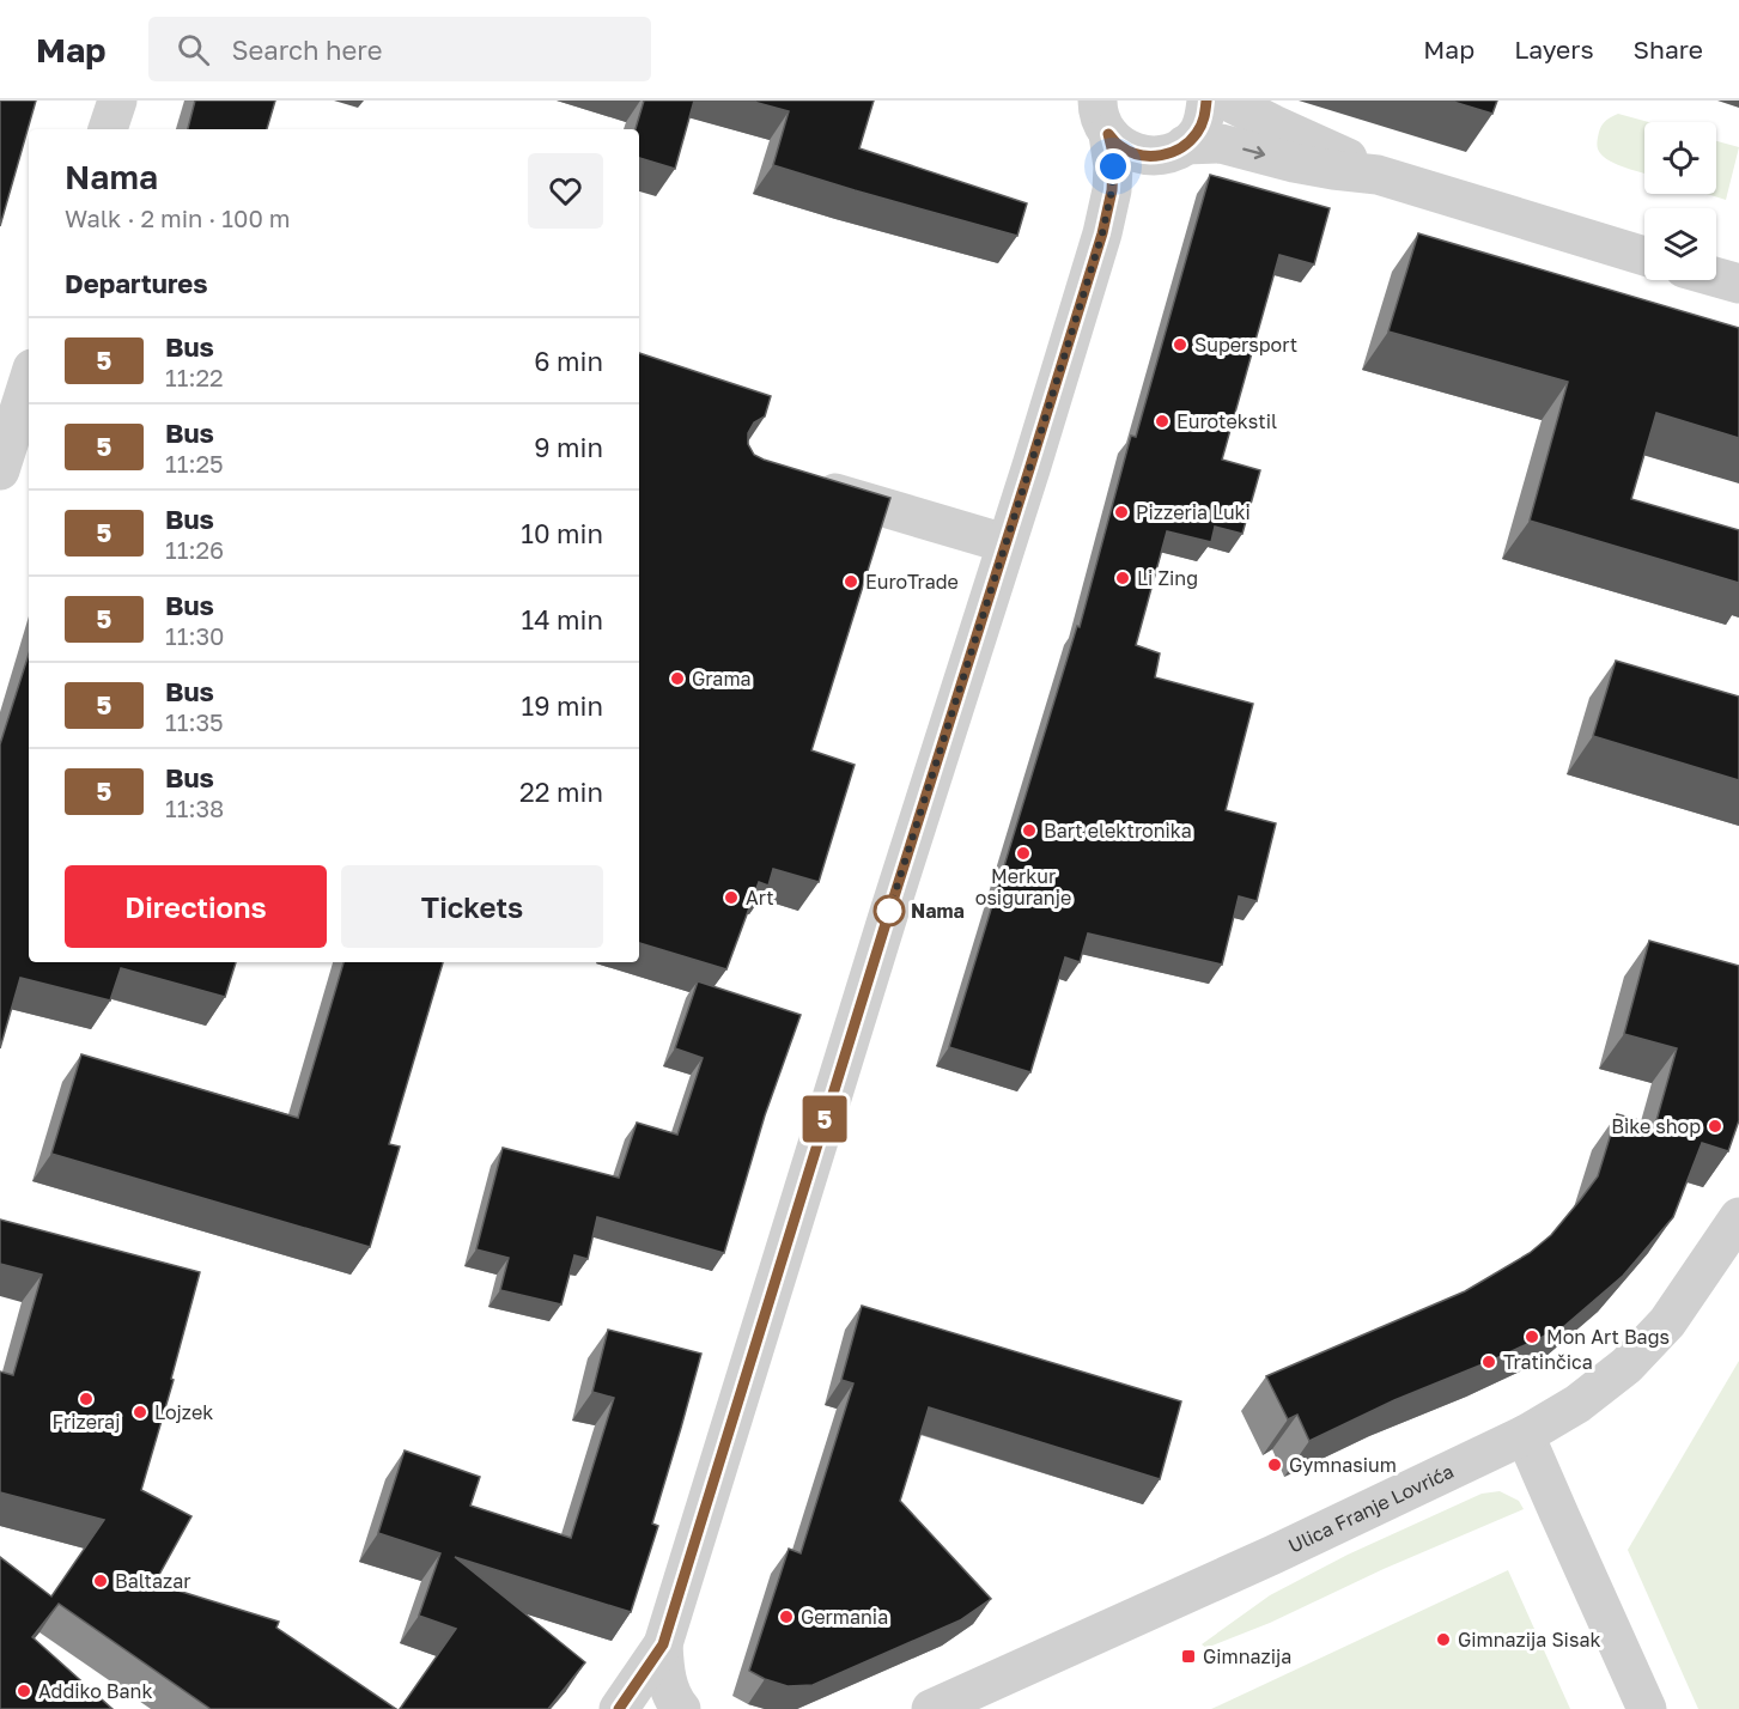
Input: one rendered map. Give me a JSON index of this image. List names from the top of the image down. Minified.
{"streets":{"street":["Ulica Franje Lovrića"]},"places":{"other":["Supersport","Eurotekstil","Pizzeria Luki","Li Zing","EuroTrade","Grama","Bart elektronika","Merkur osiguranje","Art","Nama","Bike shop","Mon Art Bags","Tratinčica","Frizeraj","Lojzek","Gymnasium","Baltazar","Germania","Gimnazija Sisak","Addiko Bank"],"transit":["Gimnazija"]},"lines":["bus line 5"],"page":{"header":"Map","search":"Search here","nav":["Map","Layers","Share"],"on_map":"5","heading":[["Nama","Walk · 2 min · 100 m"],"Departures"],"list":[{"mark":"5","name":"Bus","note":"11:22","value":"6 min"},{"mark":"5","name":"Bus","note":"11:25","value":"9 min"},{"mark":"5","name":"Bus","note":"11:26","value":"10 min"},{"mark":"5","name":"Bus","note":"11:30","value":"14 min"},{"mark":"5","name":"Bus","note":"11:35","value":"19 min"},{"mark":"5","name":"Bus","note":"11:38","value":"22 min"}],"buttons":["Directions","Tickets"]}}
